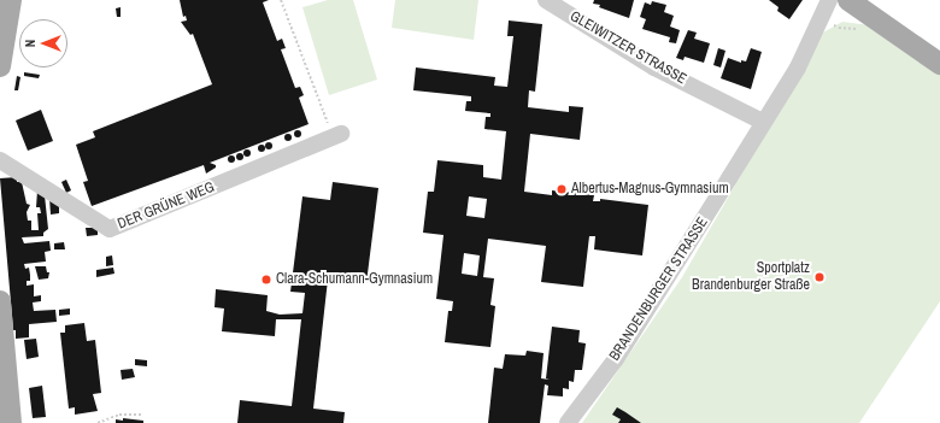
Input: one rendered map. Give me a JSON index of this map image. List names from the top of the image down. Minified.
{"streets":{"street":["GLEIWITZER STRASSE","DER GRÜNE WEG","BRANDENBURGER STRASSE"]},"crossings":[["GLEIWITZER STRASSE","BRANDENBURGER STRASSE"]],"places":["Albertus-Magnus-Gymnasium","Sportplatz Brandenburger Straße","Clara-Schumann-Gymnasium"],"north":"left"}
